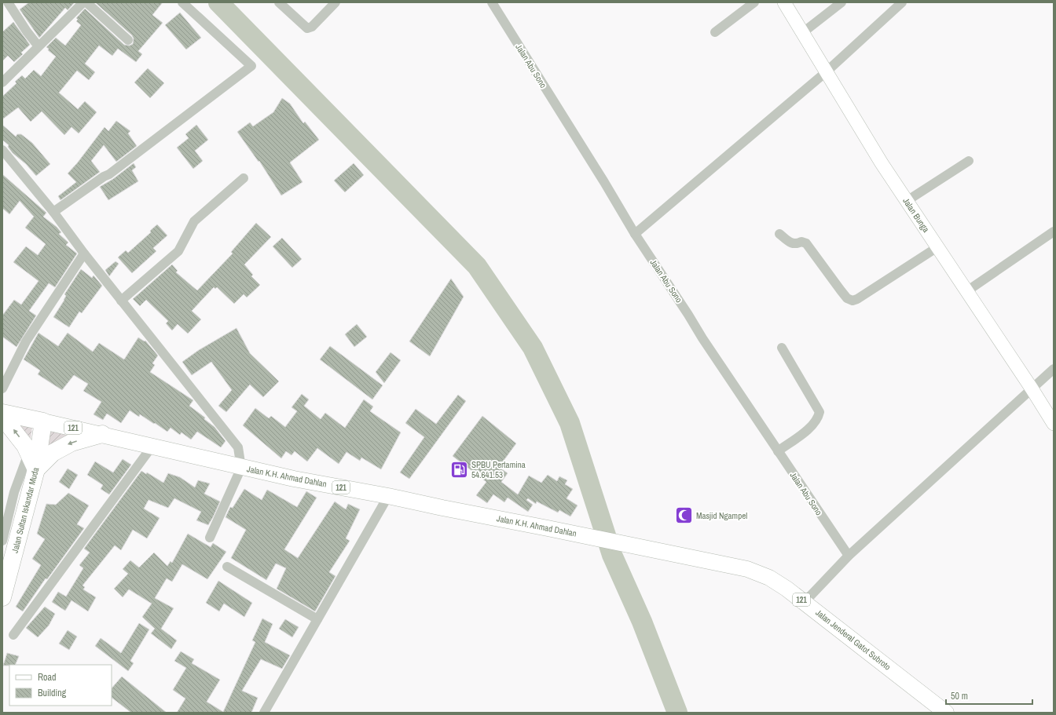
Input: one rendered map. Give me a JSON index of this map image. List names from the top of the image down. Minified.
{"streets":{"highway":["Jalan K.H. Ahmad Dahlan","Jalan Sultan Iskandar Muda"],"main road":["121","Jalan Jenderal Gatot Subroto"],"street":["Jalan Abu Sono","Jalan Bunga"]},"crossings":[["Jalan K.H. Ahmad Dahlan","Jalan Sultan Iskandar Muda"],["Jalan K.H. Ahmad Dahlan","Jalan Jenderal Gatot Subroto"]],"places":{"fuel station":["SPBU Pertamina 54.641.53"],"mosque":["Masjid Ngampel"]},"legend":["Road","Building"],"scale_bar":"50 m"}
